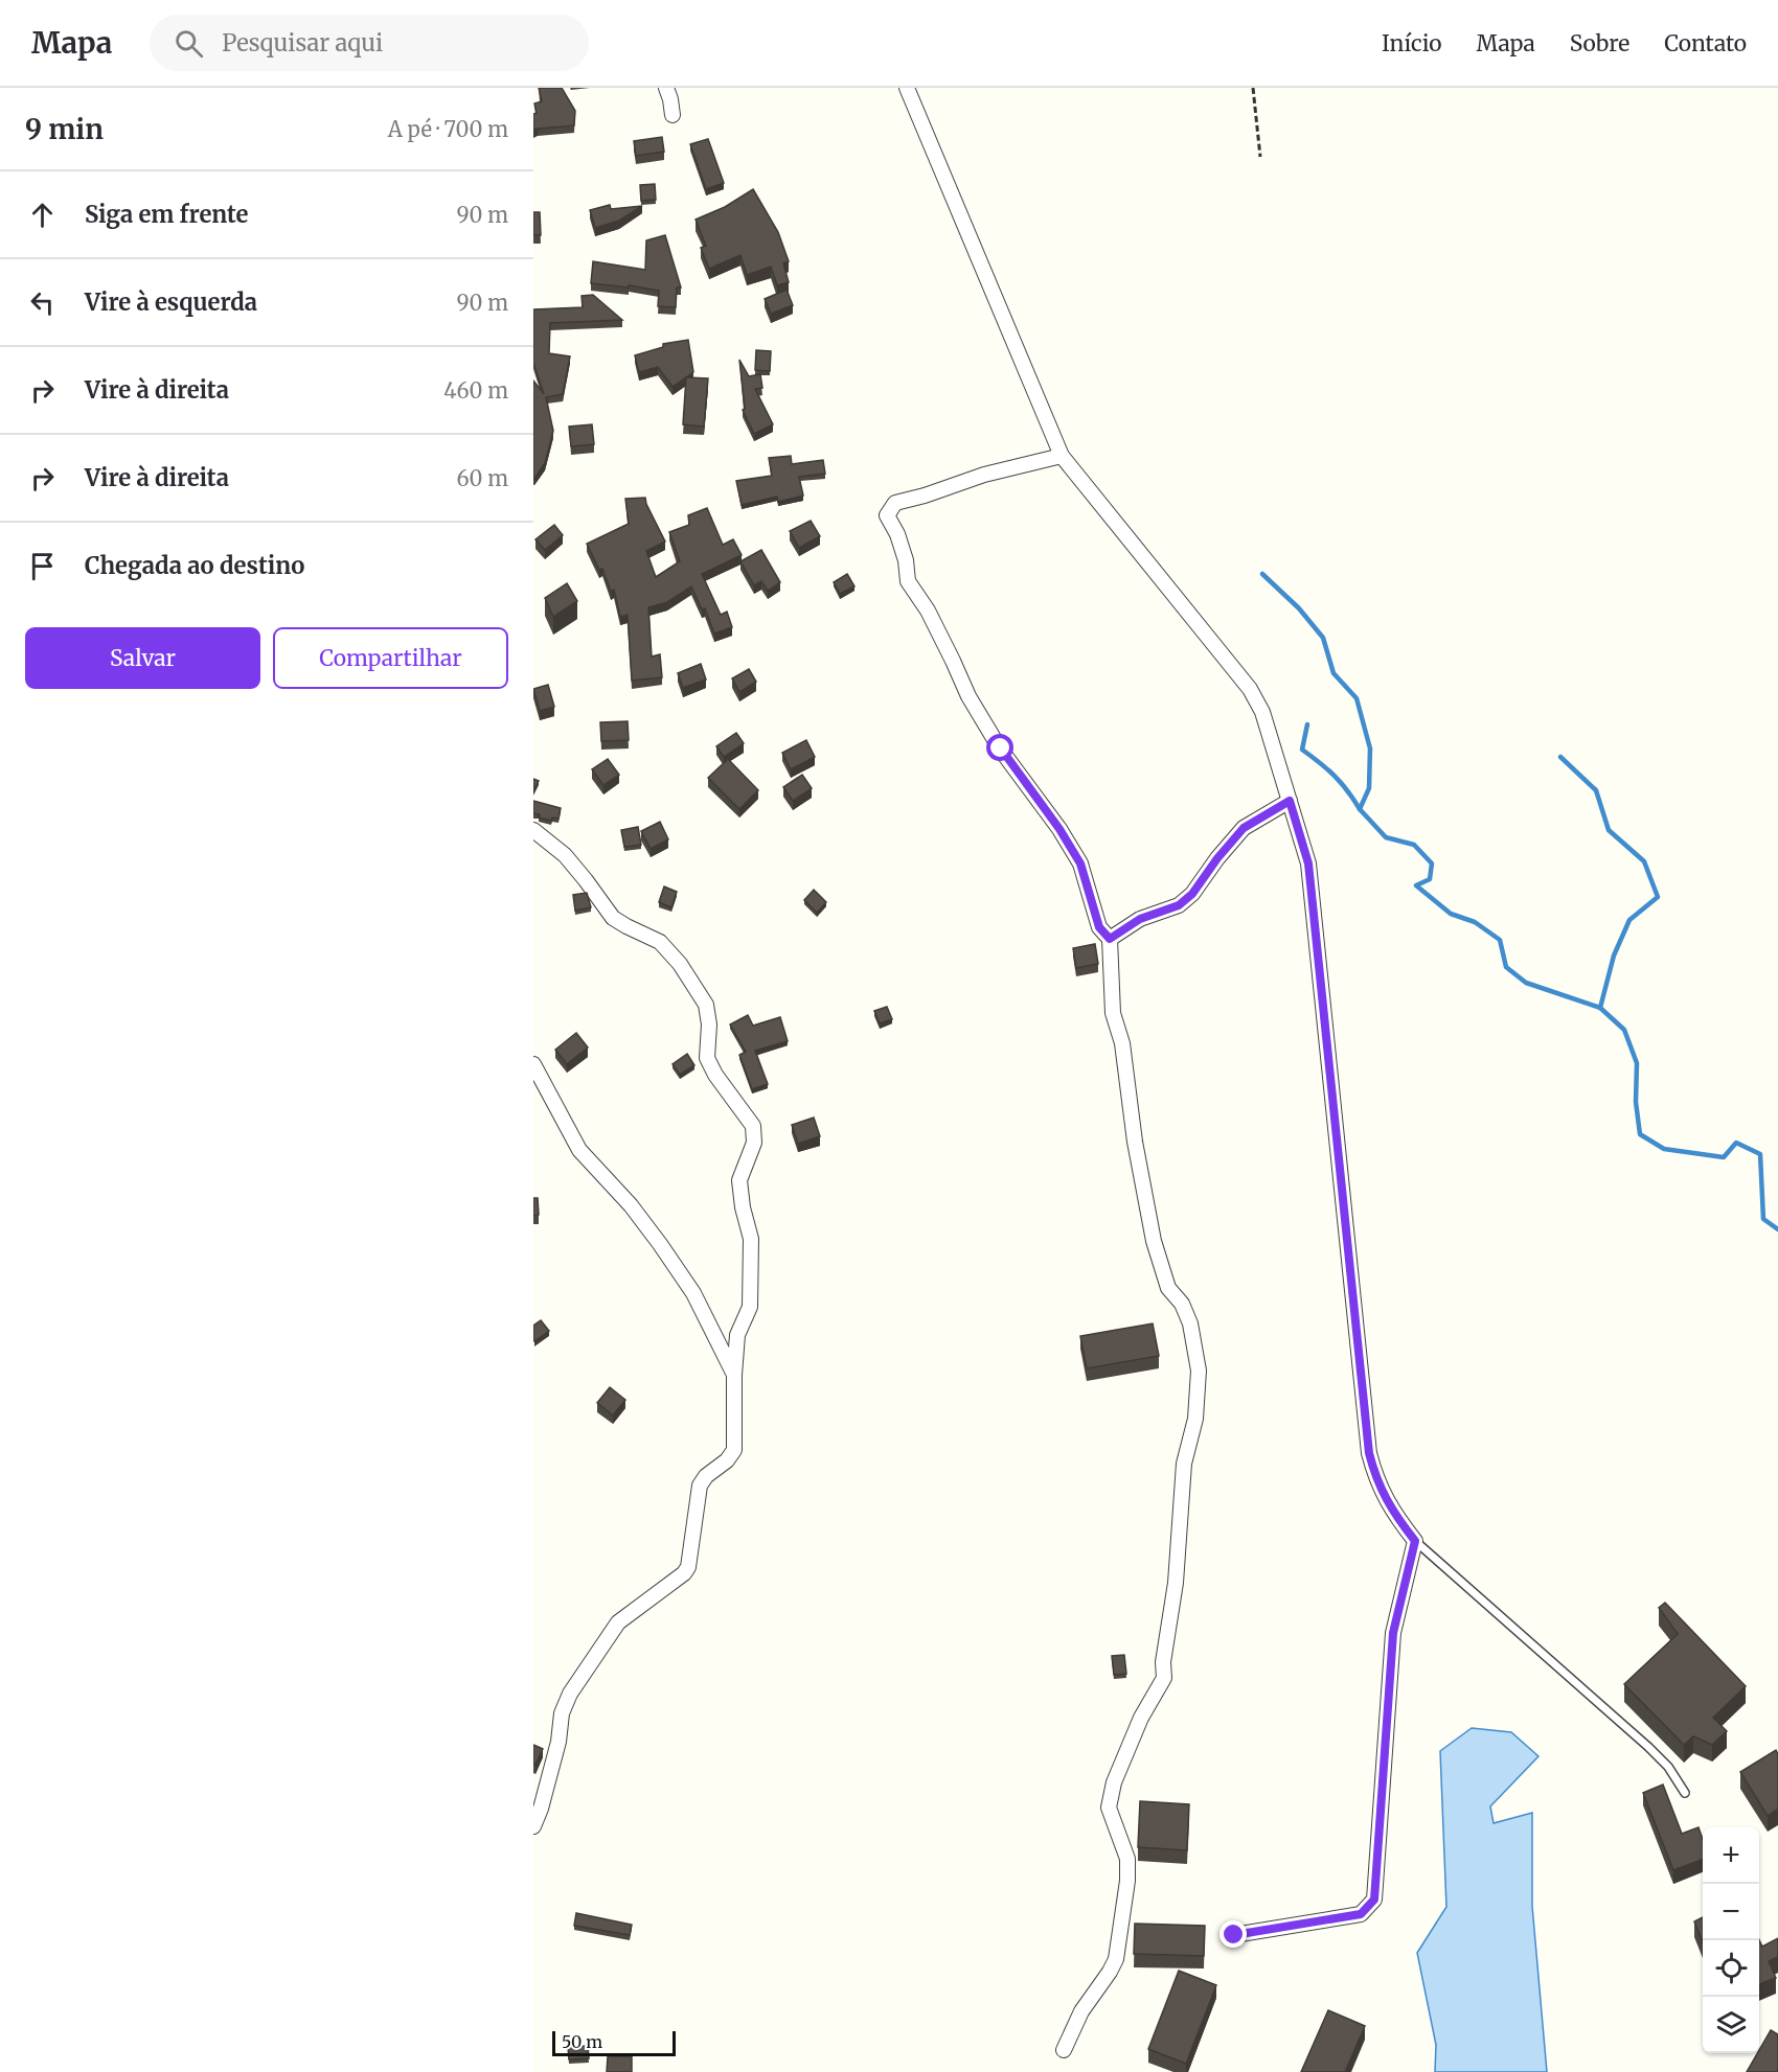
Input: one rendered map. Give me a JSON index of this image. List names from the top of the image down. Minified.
{"scale_bar":"50 m","page":{"header":"Mapa","search":"Pesquisar aqui","nav":["Início","Mapa","Sobre","Contato"],"heading":["9 min","A pé · 700 m"],"list":[["Siga em frente","90 m"],["Vire à esquerda","90 m"],["Vire à direita","460 m"],["Vire à direita","60 m"],"Chegada ao destino"],"buttons":["Salvar","Compartilhar"],"map_buttons":["+","−"],"scale":"50 m"}}
